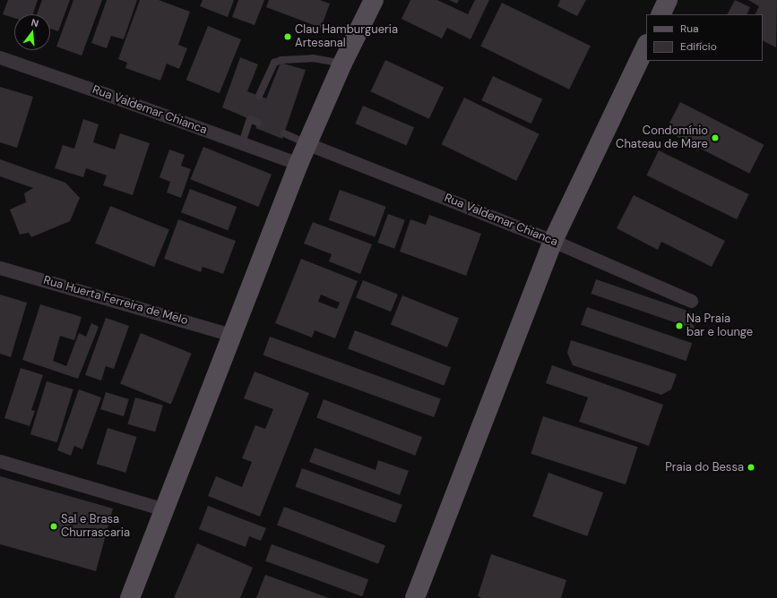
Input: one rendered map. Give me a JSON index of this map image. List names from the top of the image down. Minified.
{"streets":{"street":["Rua Valdemar Chianca","Rua Huerta Ferreira de Melo"]},"places":["Clau Hamburgueria Artesanal","Condomínio Chateau de Mare","Na Praia bar e lounge","Praia do Bessa","Sal e Brasa Churrascaria"],"legend":["Rua","Edifício"],"north":"top"}
